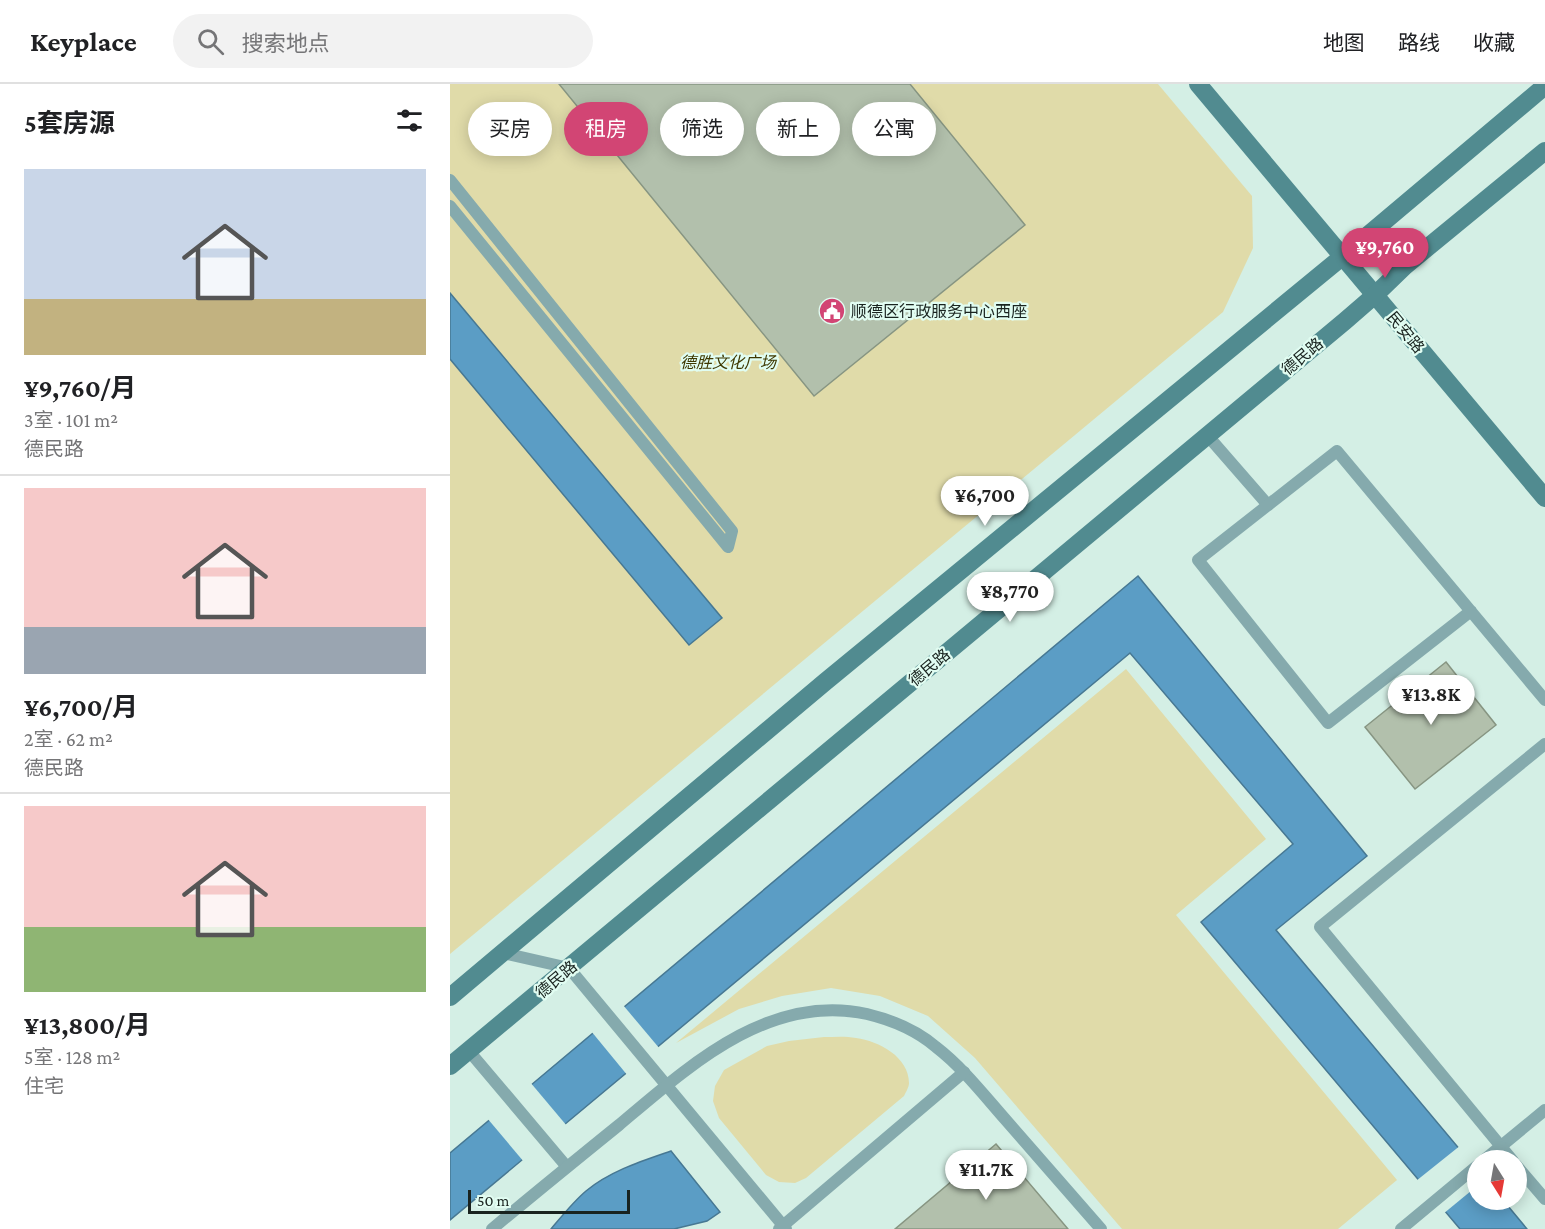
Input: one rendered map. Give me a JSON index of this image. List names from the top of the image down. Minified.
{"streets":{"main road":["民安路","德民路"]},"crossings":[["民安路","德民路"]],"parks":["德胜文化广场"],"places":{"public building":["顺德区行政服务中心西座"]},"scale_bar":"50 m","north":"bottom","page":{"header":"Keyplace","search":"搜索地点","nav":["地图","路线","收藏"],"heading":"5套房源","chip":["买房","租房","筛选","新上","公寓"],"list":[{"name":"¥9,760/月","note":"3室 · 101 m² · 德民路"},{"name":"¥6,700/月","note":"2室 · 62 m² · 德民路"},{"name":"¥13,800/月","note":"5室 · 128 m² · 住宅"}],"price":["¥9,760","¥6,700","¥8,770","¥13.8K","¥11.7K"],"scale":"50 m"}}
